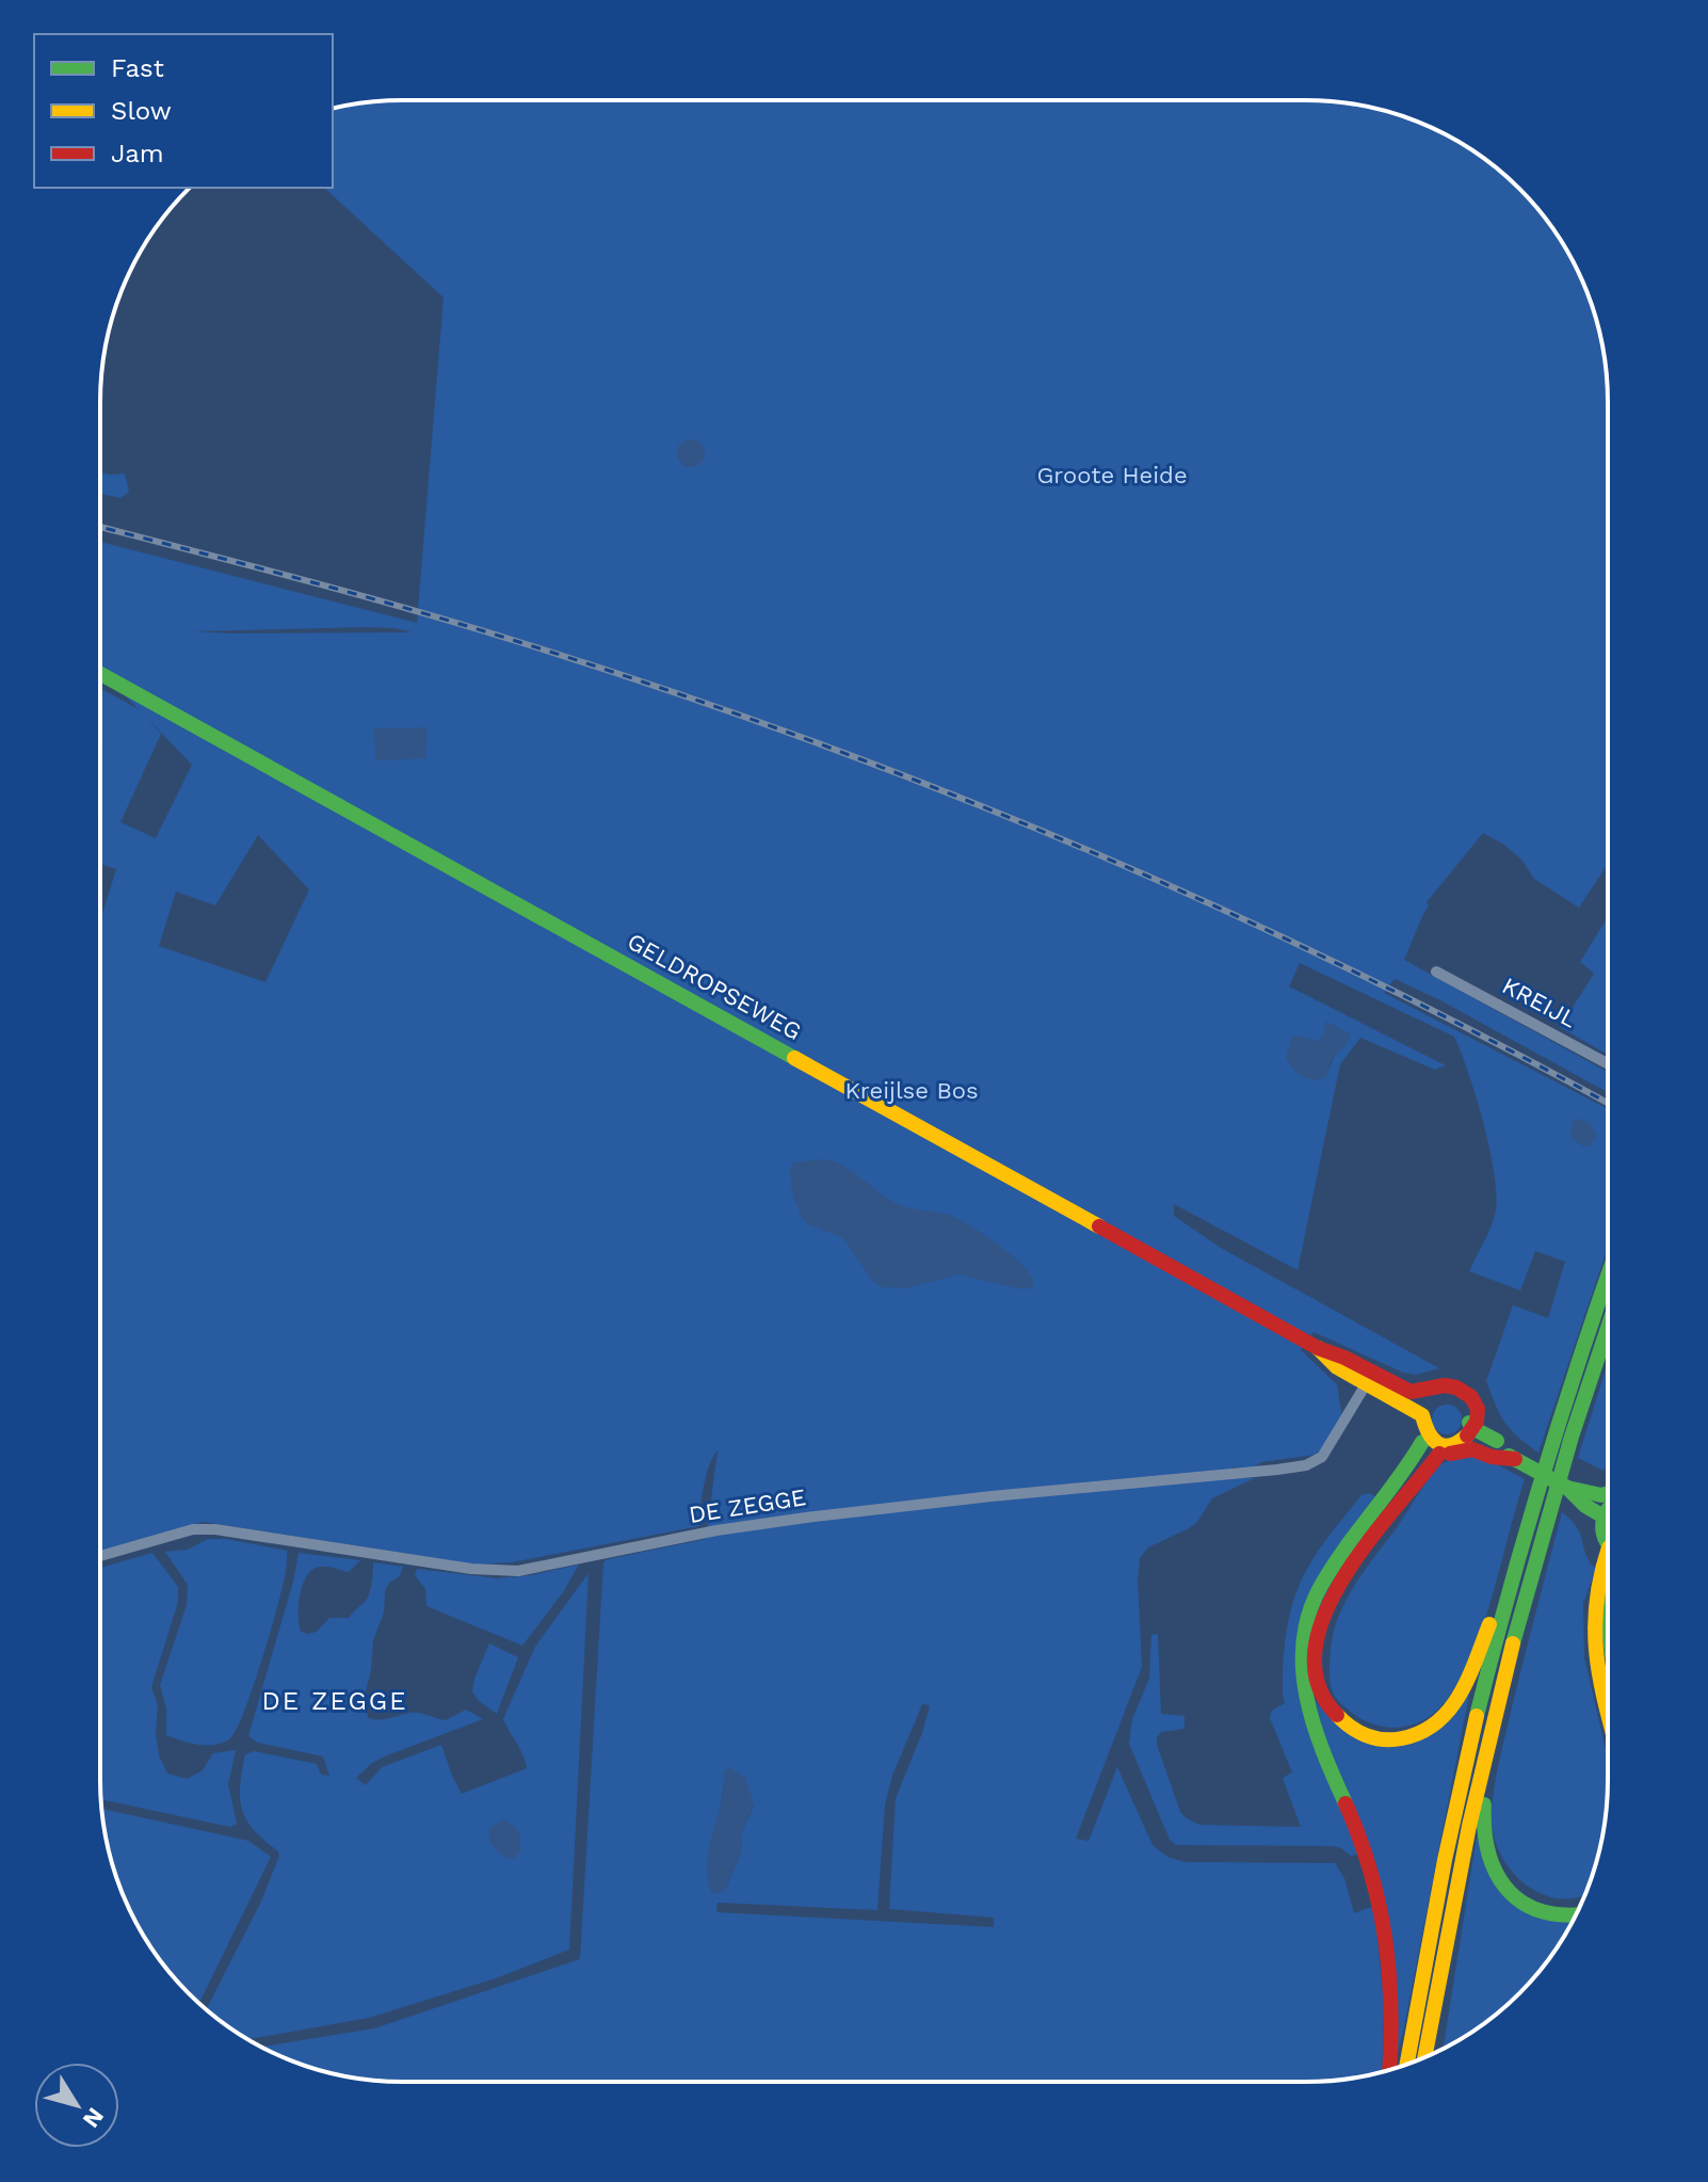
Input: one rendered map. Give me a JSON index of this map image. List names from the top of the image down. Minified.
{"streets":{"main road":["GELDROPSEWEG"],"street":["KREIJL","DE ZEGGE"]},"crossings":[["GELDROPSEWEG","DE ZEGGE"]],"districts":["DE ZEGGE"],"parks":["Groote Heide","Kreijlse Bos"],"legend":["Fast","Slow","Jam"],"north":"bottom right"}
